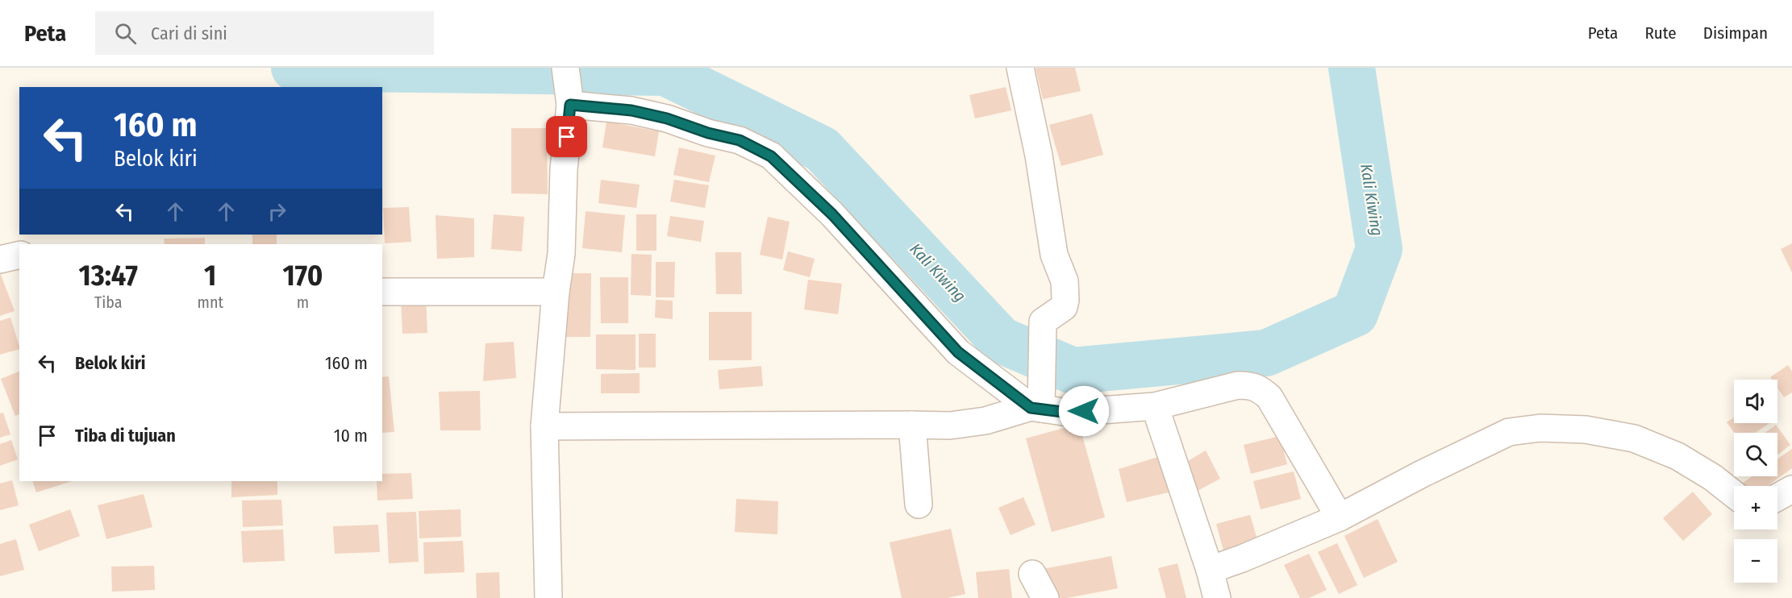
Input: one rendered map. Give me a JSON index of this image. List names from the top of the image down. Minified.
{"water":["Kali Kiwing"],"page":{"header":"Peta","search":"Cari di sini","nav":["Peta","Rute","Disimpan"],"turn":["160 m","Belok kiri"],"eta":["13:47","Tiba","1","mnt","170","m"],"list":[{"name":"Belok kiri","value":"160 m"},{"name":"Tiba di tujuan","value":"10 m"}],"map_buttons":["+","−"]}}
